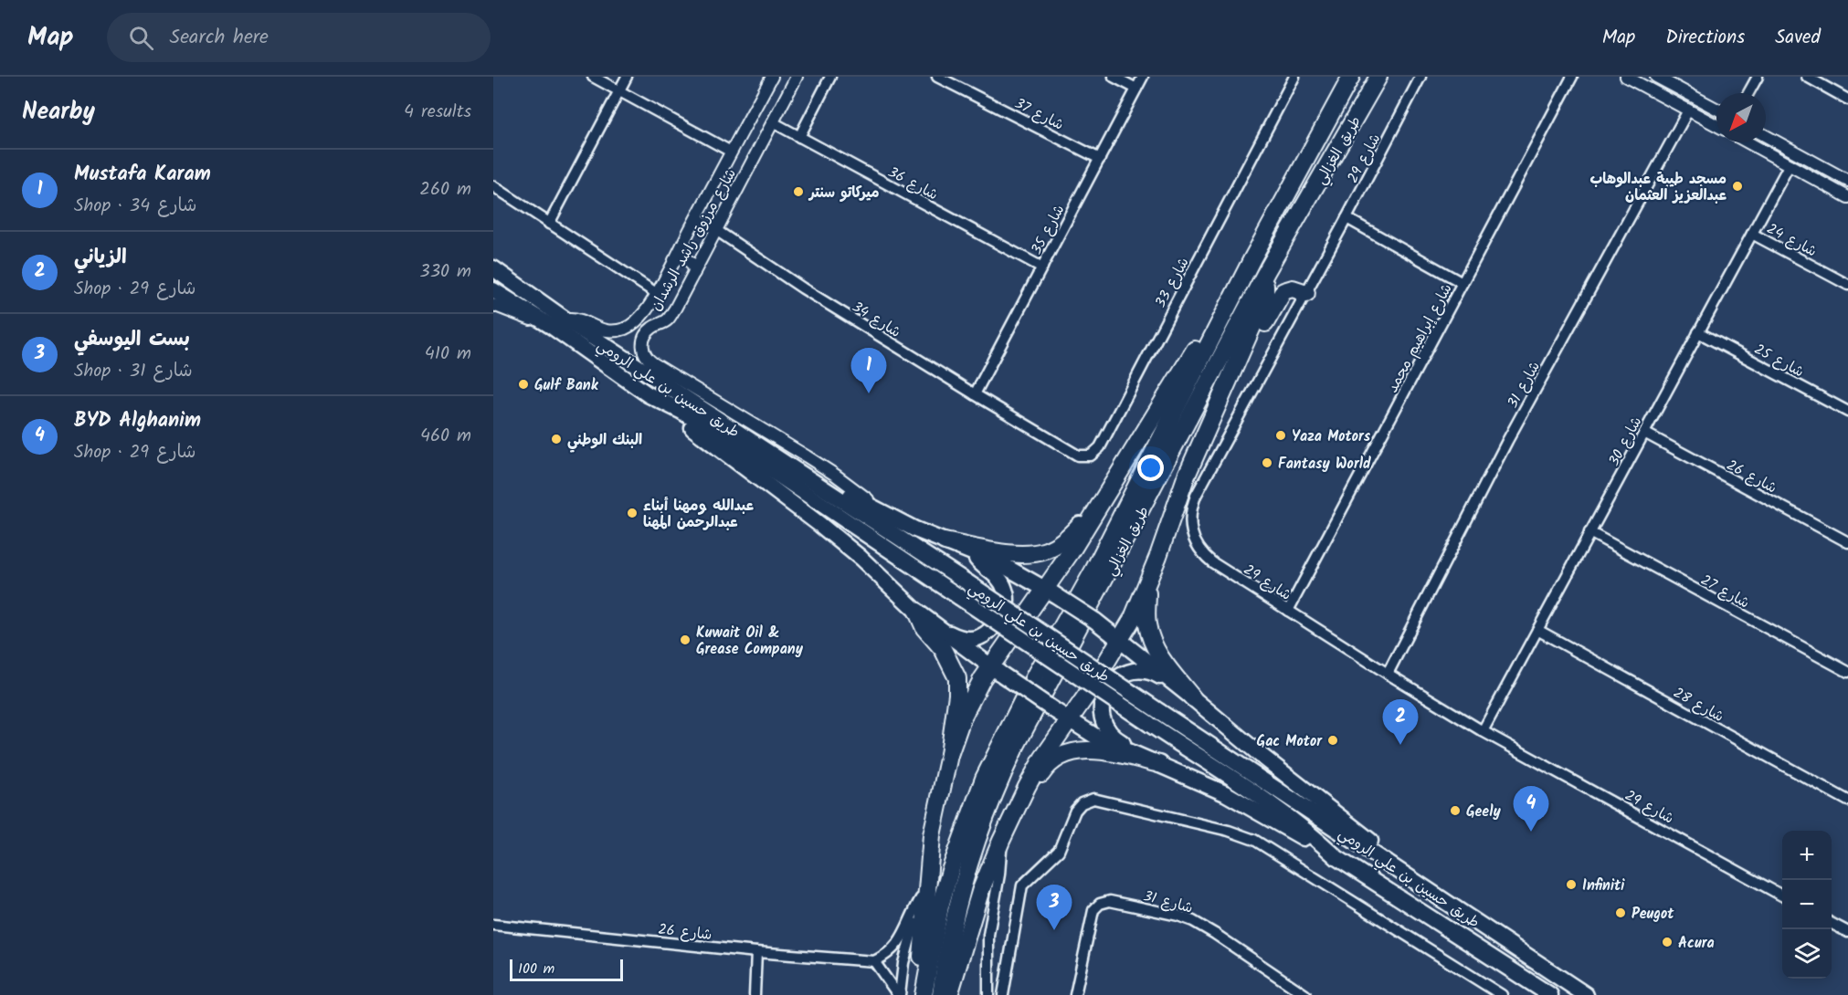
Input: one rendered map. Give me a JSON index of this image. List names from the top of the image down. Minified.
{"streets":{"highway":["طريق الغزالي","طريق حسين بن علي الرومي"],"street":["شارع 37","شارع 29","شارع 36","شارع 35","شارع مرزوق راشد الرشدان","شارع 24","شارع 33","شارع 34","شارع إبراهيم محمد","شارع 25","شارع 31","شارع 30","شارع 26","شارع 27","شارع 28"]},"crossings":[["شارع 37","شارع 35"],["شارع 29","شارع إبراهيم محمد"],["شارع 29","شارع 31"],["شارع 29","شارع 30"],["شارع 36","شارع 35"],["شارع 36","شارع مرزوق راشد الرشدان"],["شارع 35","شارع 34"],["شارع مرزوق راشد الرشدان","شارع 34"],["شارع مرزوق راشد الرشدان","طريق حسين بن علي الرومي"],["شارع 24","شارع 30"],["شارع 33","شارع 34"],["شارع 25","شارع 30"],["شارع 30","شارع 26"],["شارع 30","شارع 27"],["شارع 30","شارع 28"]],"places":["مسجد طيبة عبدالوهاب عبدالعزيز العثمان","ميركاتو سنتر","Gulf Bank","Yaza Motors","البنك الوطني","Fantasy World","عبدالله ومهنا أبناء عبدالرحمن المهنا","Kuwait Oil & Grease Company","Gac Motor","Geely","Infiniti","Peugot","Acura"],"scale_bar":"100 m","north":"bottom left","page":{"header":"Map","search":"Search here","nav":["Map","Directions","Saved"],"heading":["Nearby","4 results"],"list":[{"mark":"1","name":"Mustafa Karam","note":"Shop · شارع 34","value":"260 m"},{"mark":"2","name":"الزياني","note":"Shop · شارع 29","value":"330 m"},{"mark":"3","name":"بست اليوسفي","note":"Shop · شارع 31","value":"410 m"},{"mark":"4","name":"BYD Alghanim","note":"Shop · شارع 29","value":"460 m"}],"pins":["1","2","4","3"],"map_buttons":["+","−"],"scale":"100 m"}}
